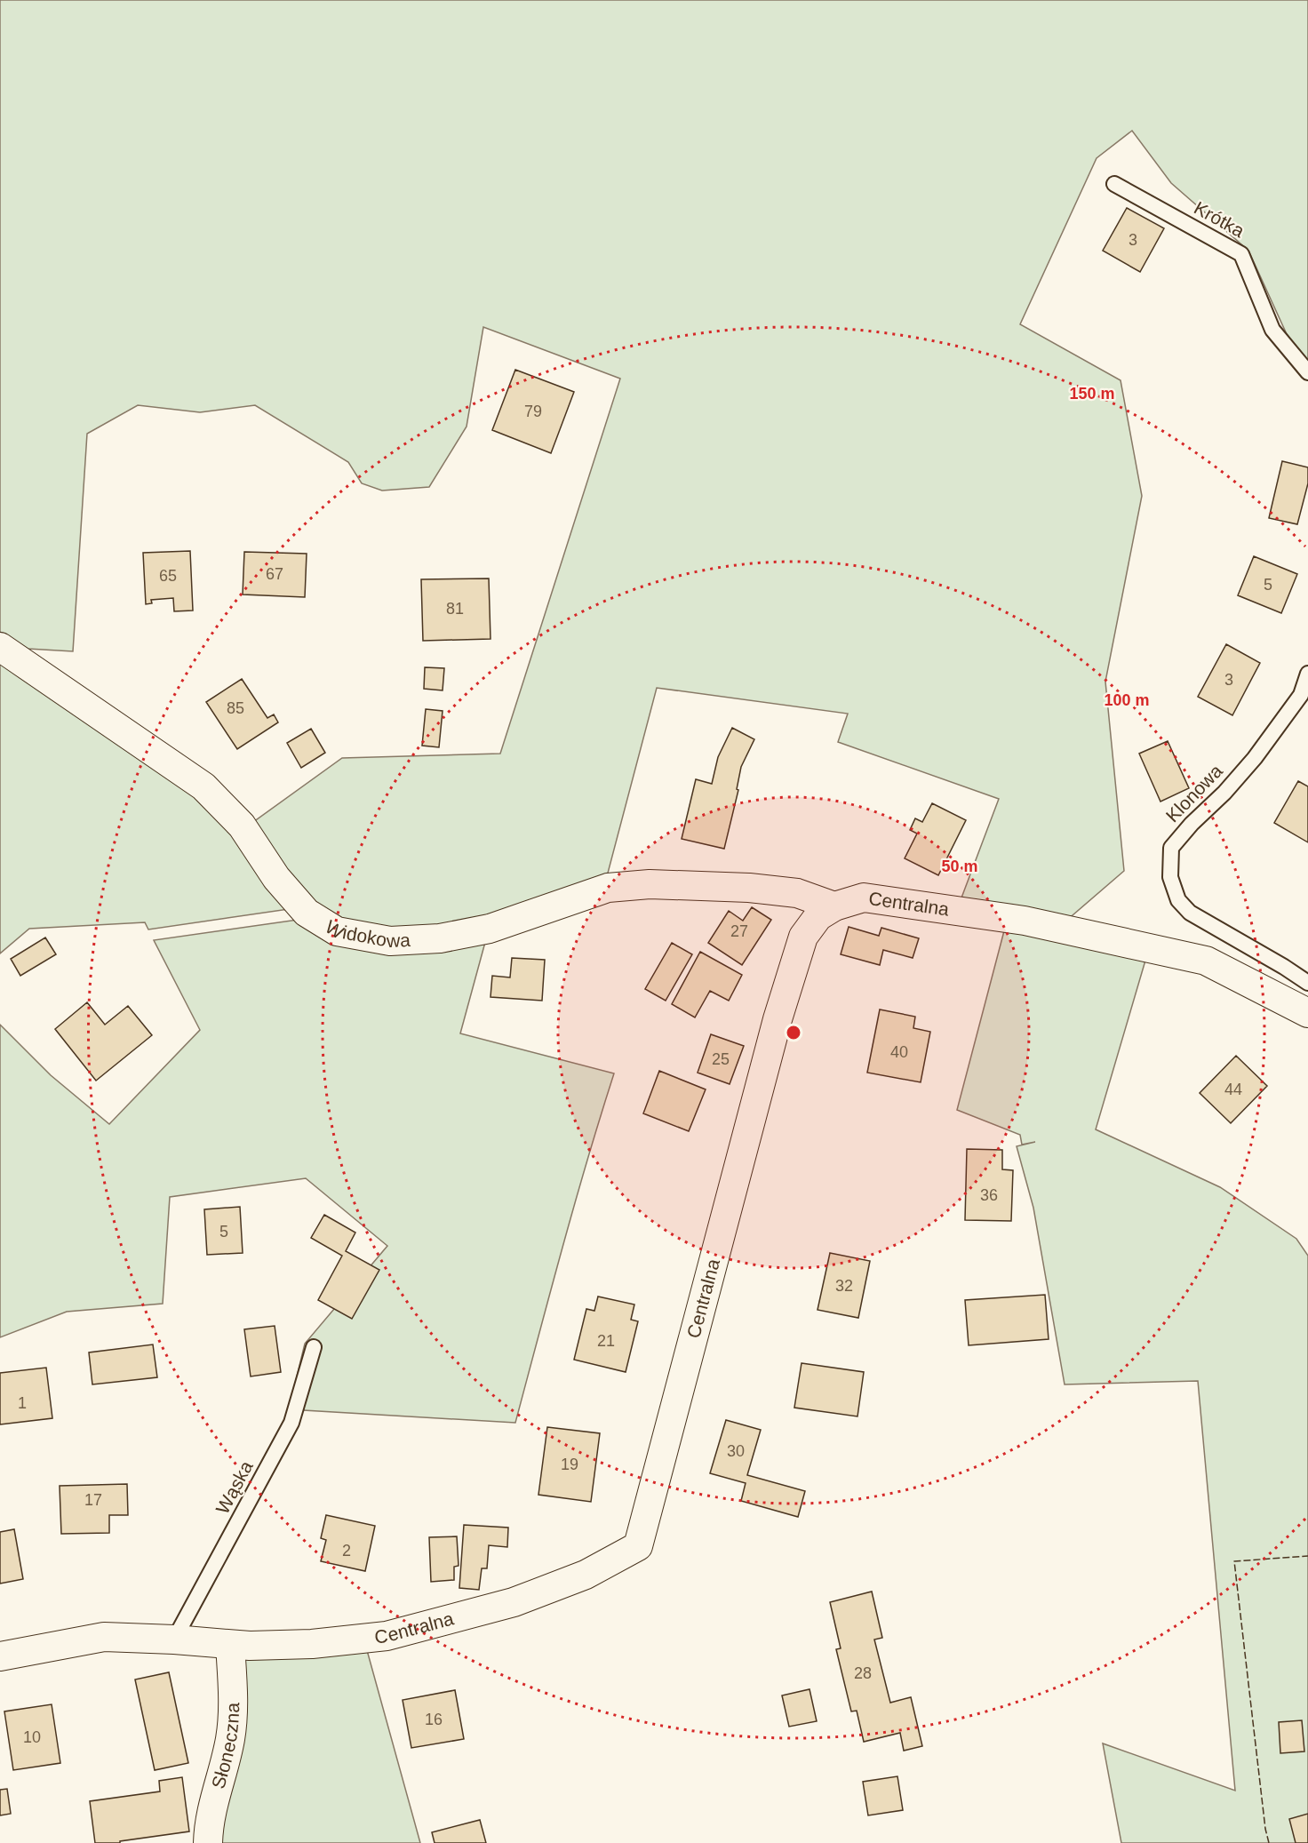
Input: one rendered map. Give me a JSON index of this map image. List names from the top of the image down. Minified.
{"streets":{"street":["Centralna","Widokowa","Słoneczna"],"lane":["Krótka","Klonowa","Wąska"]},"crossings":[["Centralna","Widokowa"],["Centralna","Wąska"],["Centralna","Słoneczna"]],"house_numbers":["3","79","67","65","5","81","3","85","27","40","25","44","36","5","32","21","1","30","19","17","2","28","16","10"],"rings":["150 m","100 m","50 m"]}
